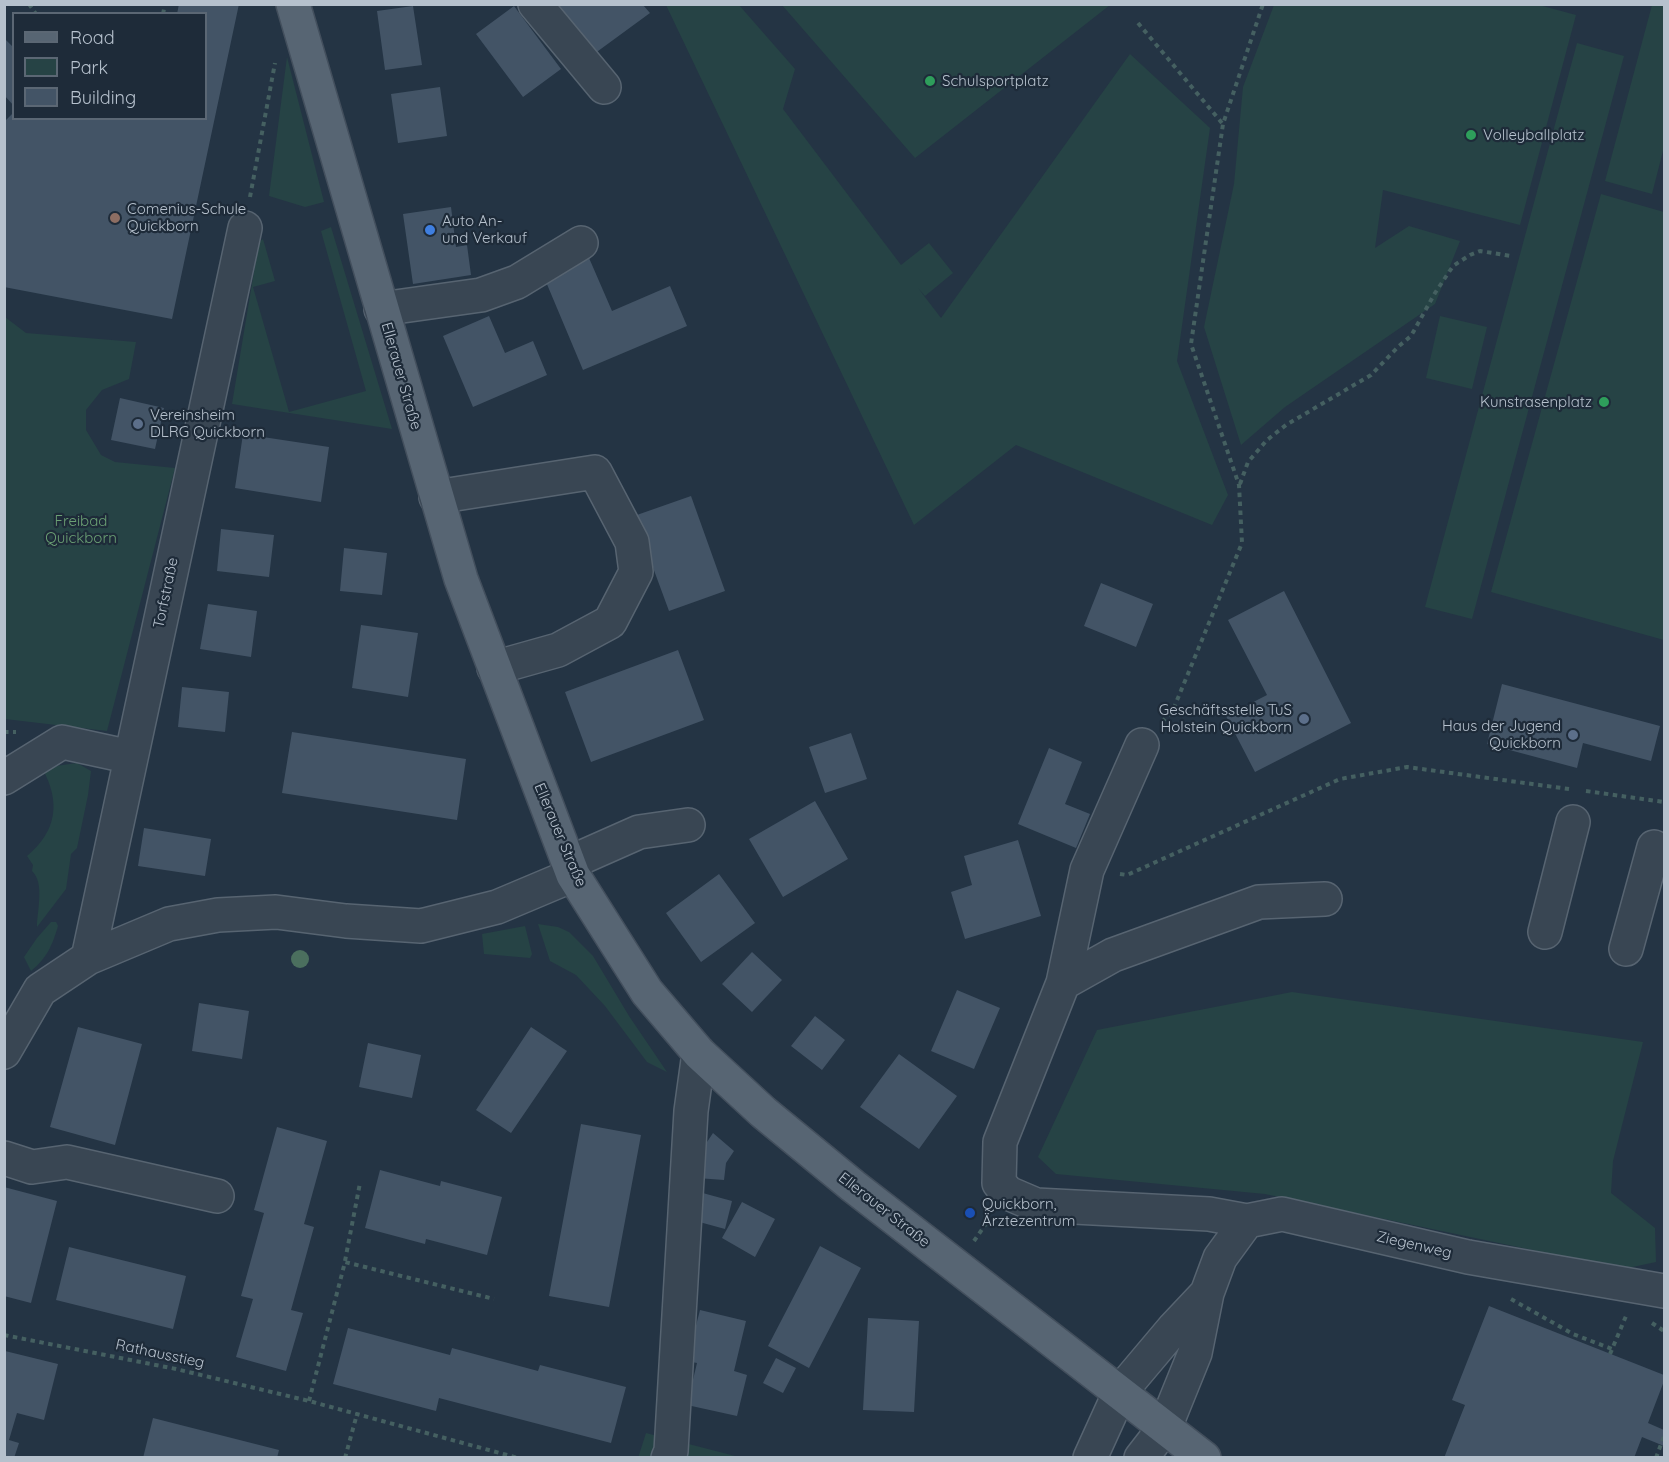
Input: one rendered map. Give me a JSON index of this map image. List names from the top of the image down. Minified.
{"streets":{"main road":["Ellerauer Straße"],"street":["Torfstraße","Ziegenweg"],"path":["Rathausstieg"]},"parks":["Freibad Quickborn"],"places":["Schulsportplatz","Volleyballplatz","Comenius-Schule Quickborn","Auto An- und Verkauf","Kunstrasenplatz","Vereinsheim DLRG Quickborn","Geschäftsstelle TuS Holstein Quickborn","Haus der Jugend Quickborn","Quickborn, Ärztezentrum"],"legend":["Road","Park","Building"]}
